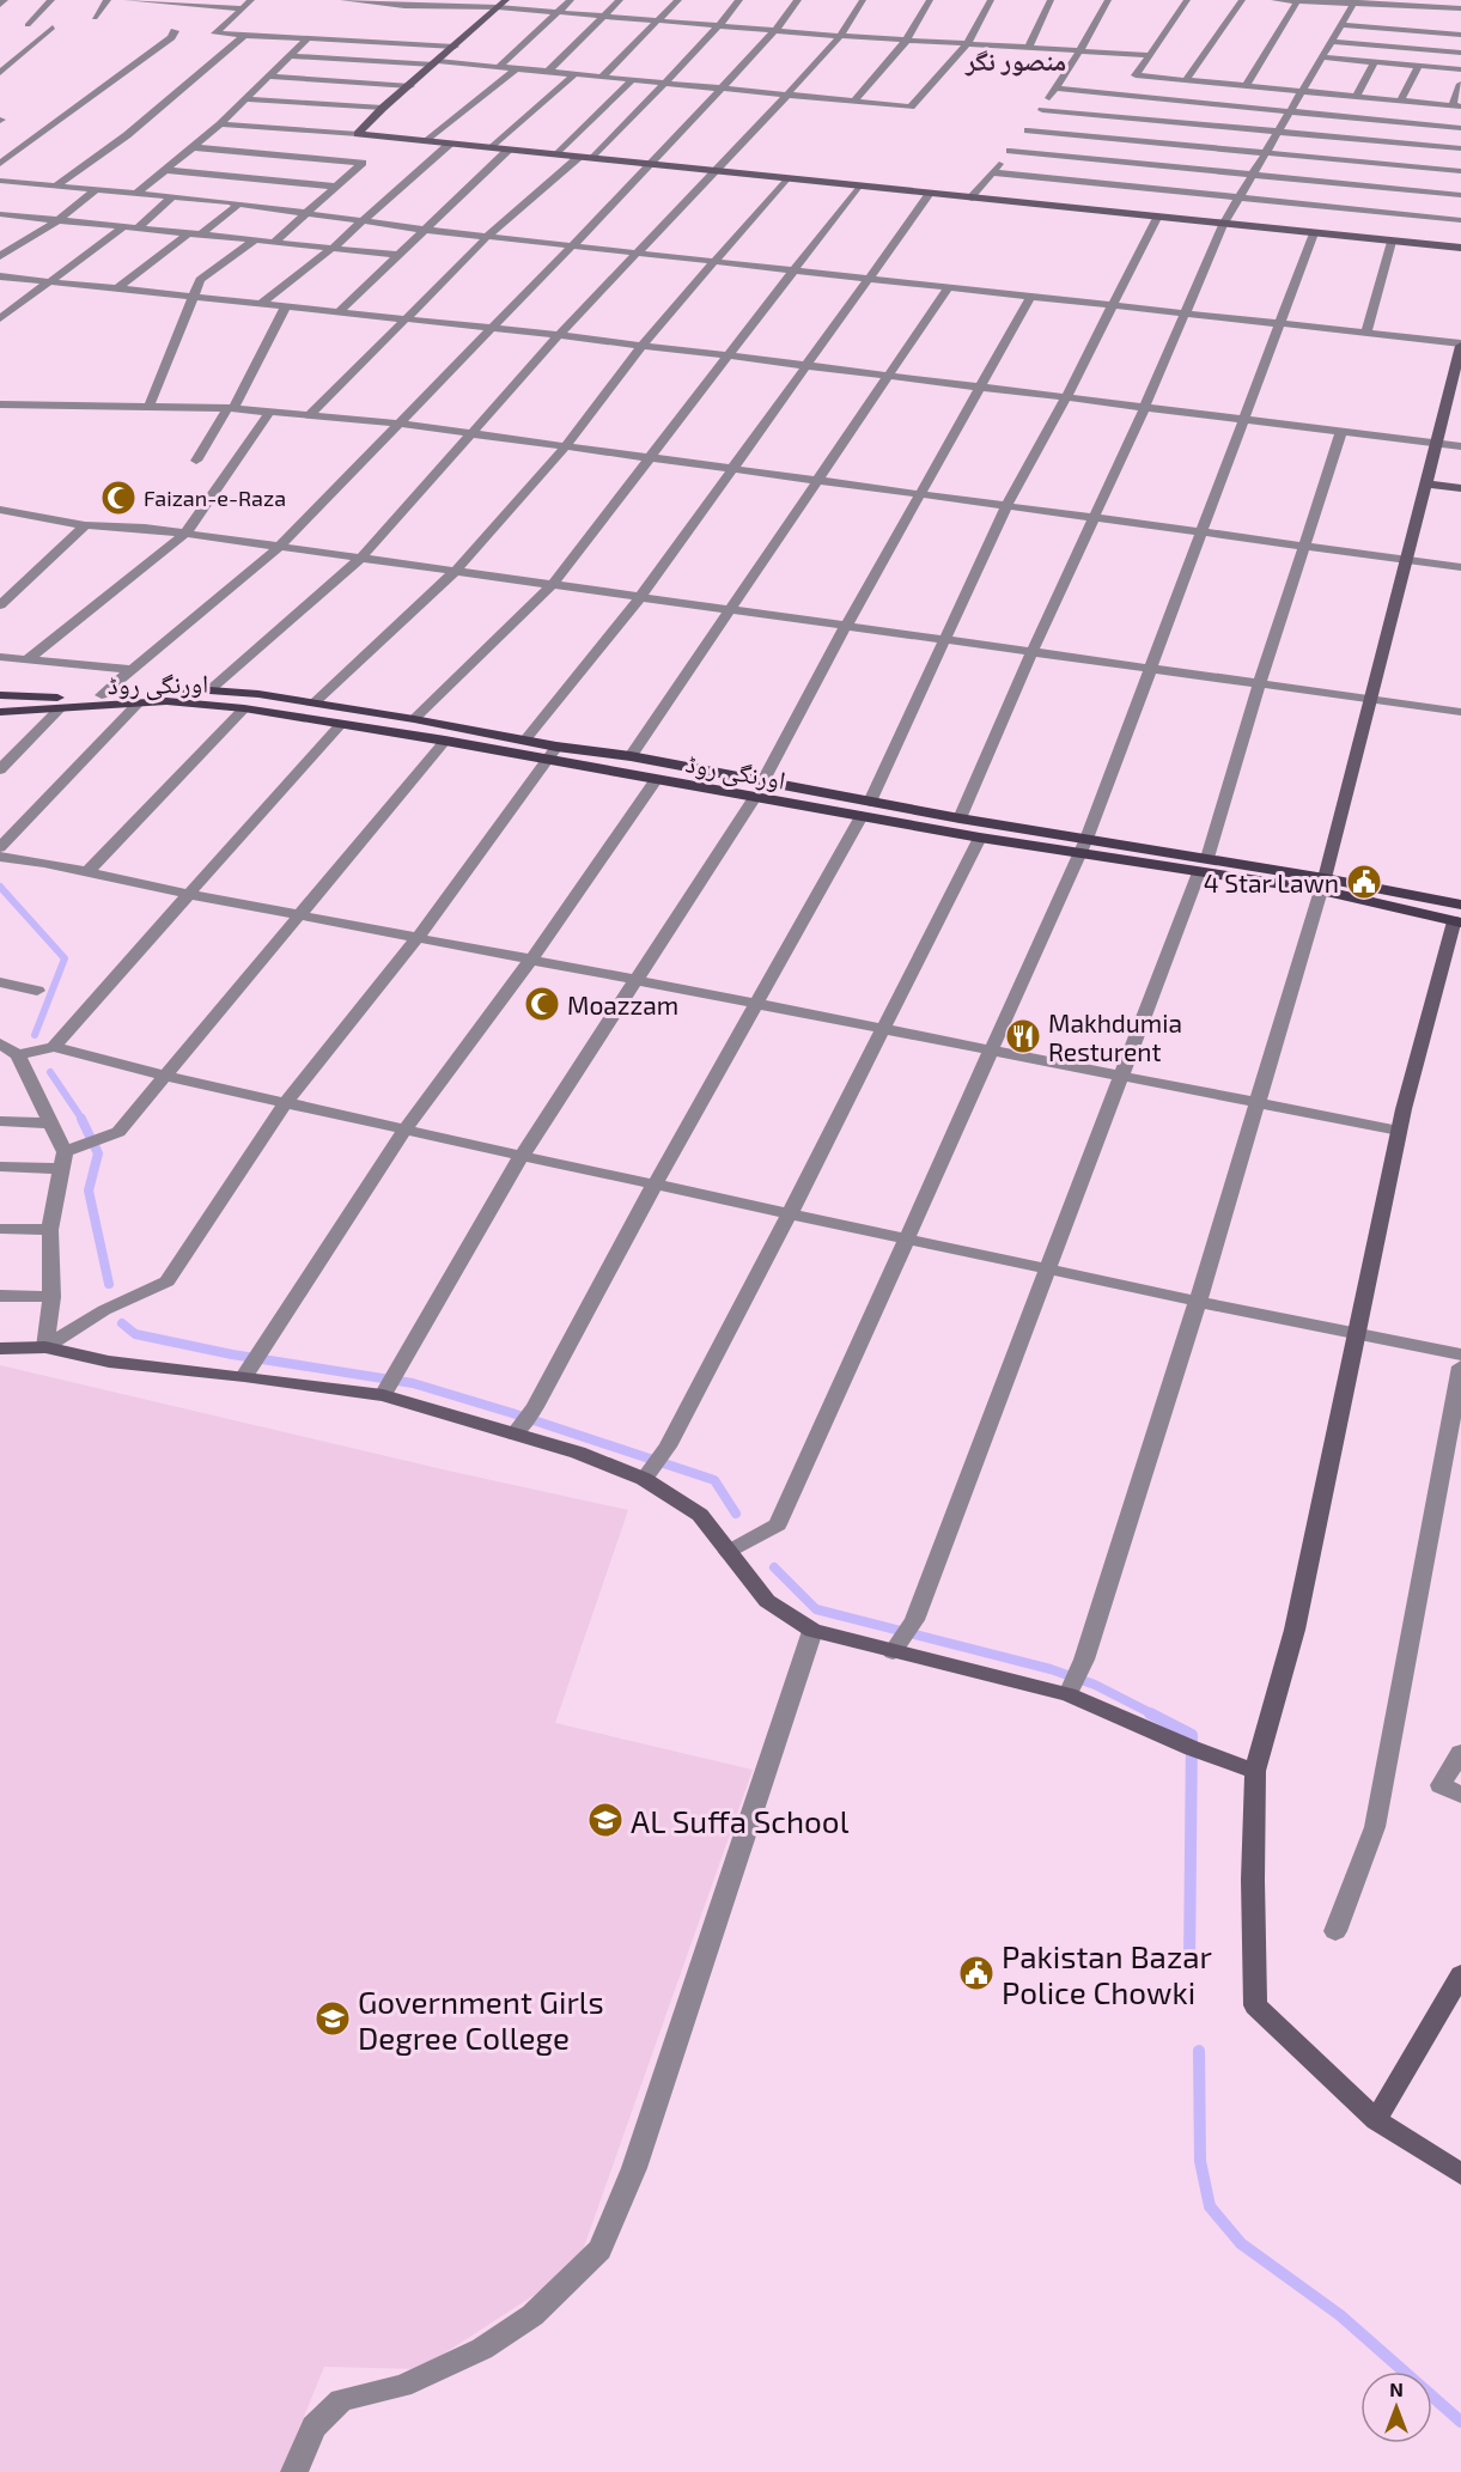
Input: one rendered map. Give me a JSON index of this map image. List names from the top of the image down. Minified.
{"streets":{"main road":["اورنگی روڈ"]},"districts":["منصور نگر"],"places":{"mosque":["Faizan-e-Raza","Moazzam"],"public building":["4 Star Lawn","Pakistan Bazar Police Chowki"],"restaurant":["Makhdumia Resturent"],"school or university":["AL Suffa School","Government Girls Degree College"]},"north":"top"}
